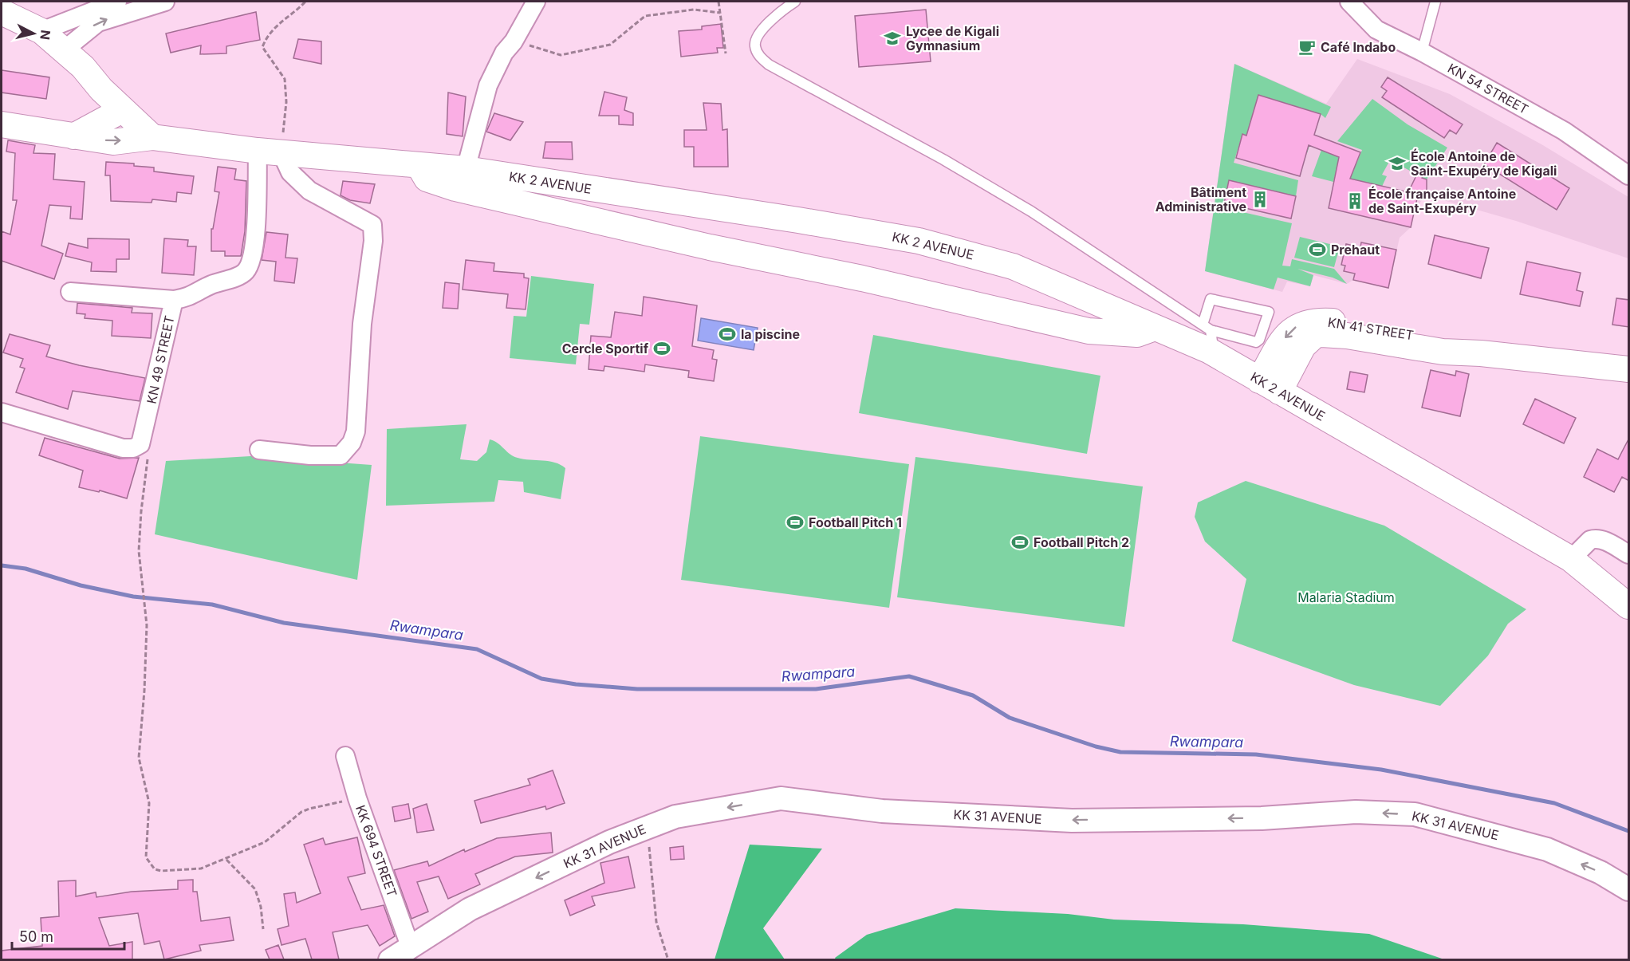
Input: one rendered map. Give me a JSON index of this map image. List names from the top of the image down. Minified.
{"streets":{"main road":["KK 2 AVENUE","KN 41 STREET"],"street":["KN 54 STREET","KN 49 STREET","KK 31 AVENUE","KK 694 STREET"]},"crossings":[["KK 2 AVENUE","KN 41 STREET"],["KK 2 AVENUE","KN 49 STREET"],["KK 31 AVENUE","KK 694 STREET"]],"one_way":["KK 31 AVENUE"],"water":["Rwampara"],"parks":["Malaria Stadium"],"places":{"school or university":["Lycee de Kigali Gymnasium","École Antoine de Saint-Exupéry de Kigali"],"cafe":["Café Indabo"],"building":["Bâtiment Administrative","École française Antoine de Saint-Exupéry"],"sports":["Prehaut","la piscine","Cercle Sportif","Football Pitch 1","Football Pitch 2"]},"scale_bar":"50 m","north":"right"}
